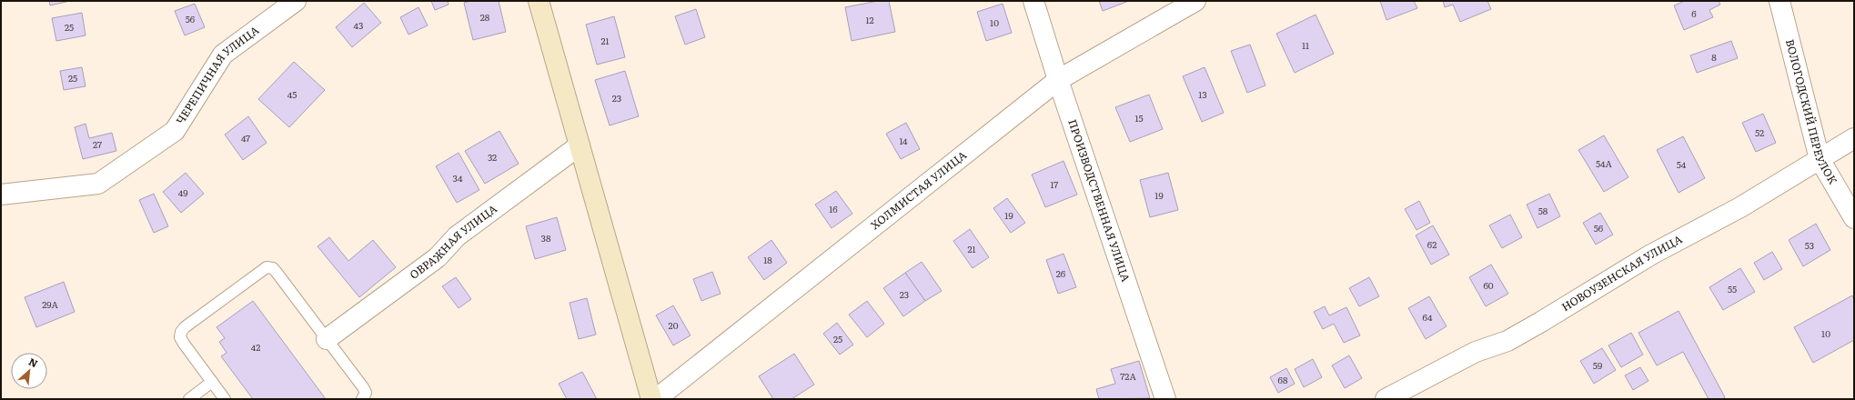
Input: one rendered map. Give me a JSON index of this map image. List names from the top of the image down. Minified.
{"streets":{"street":["ЧЕРЕПИЧНАЯ УЛИЦА","ВОЛОГОДСКИЙ ПЕРЕУЛОК","ХОЛМИСТАЯ УЛИЦА","ПРОИЗВОДСТВЕННАЯ УЛИЦА","ОВРАЖНАЯ УЛИЦА","НОВОУЗЕНСКАЯ УЛИЦА"]},"crossings":[["ВОЛОГОДСКИЙ ПЕРЕУЛОК","НОВОУЗЕНСКАЯ УЛИЦА"],["ХОЛМИСТАЯ УЛИЦА","ПРОИЗВОДСТВЕННАЯ УЛИЦА"]],"house_numbers":["6","28","56","12","10","43","25","21","11","8","25","45","13","23","15","52","47","14","27","32","54А","54","34","17","49","19","16","58","19","56","38","62","53","21","18","26","60","55","23","29А","64","20","10","25","42","59","72А","68"],"north":"top right"}
